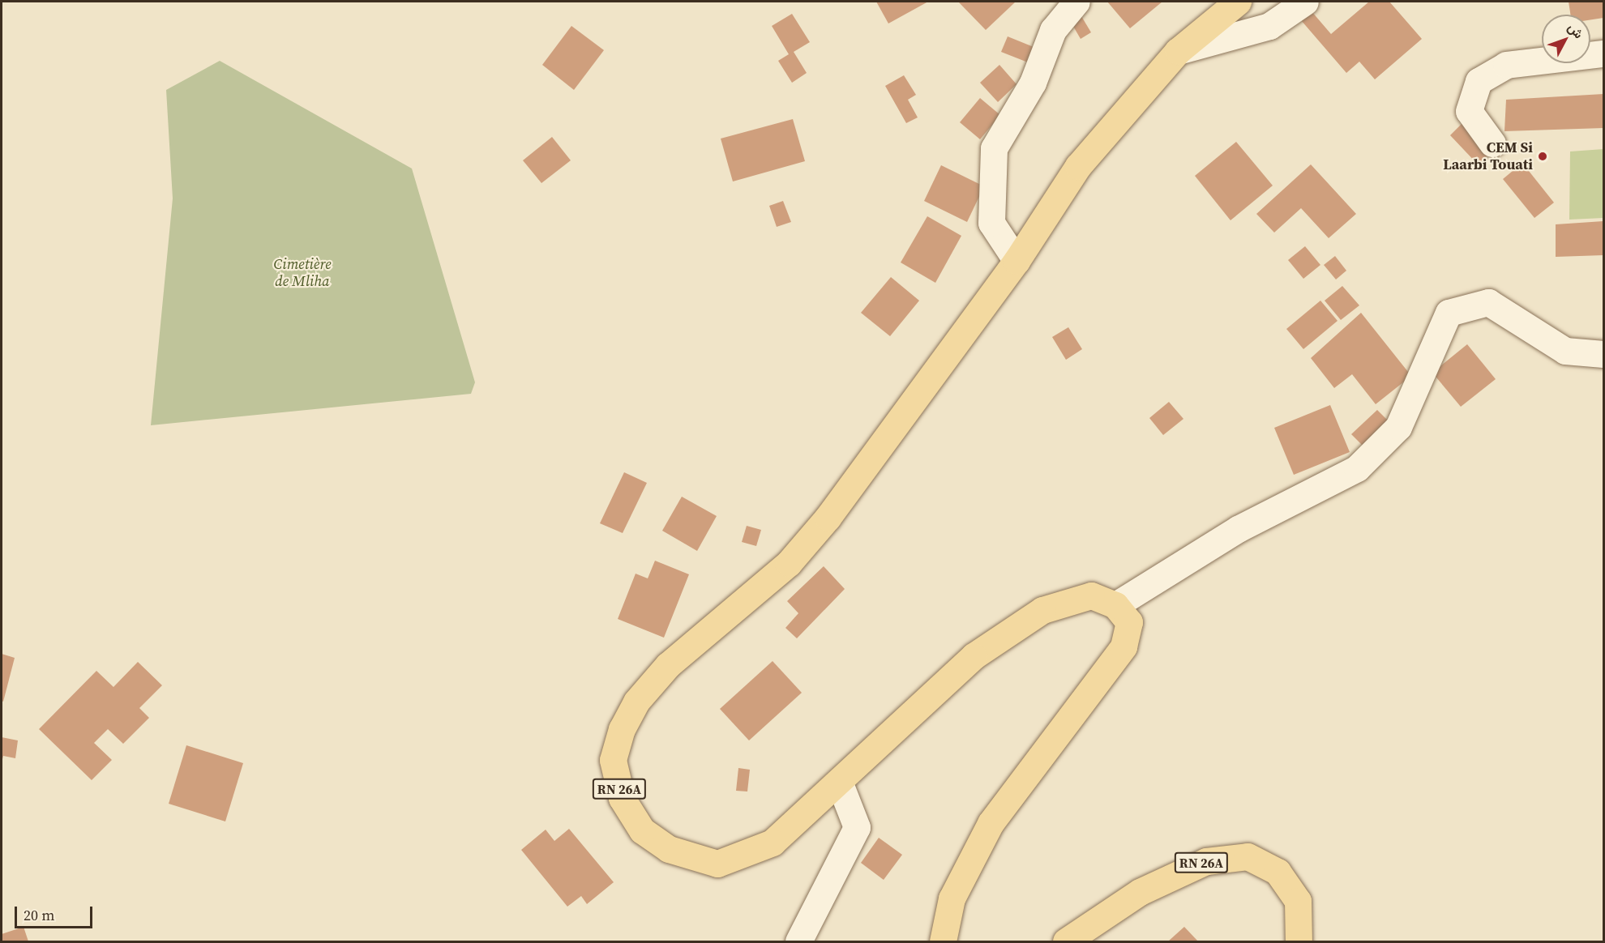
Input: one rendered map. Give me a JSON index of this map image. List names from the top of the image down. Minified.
{"streets":{"main road":["RN 26A"]},"parks":["Cimetière de Mliha"],"places":["CEM Si Laarbi Touati"],"scale_bar":"20 m","north":"top right"}
